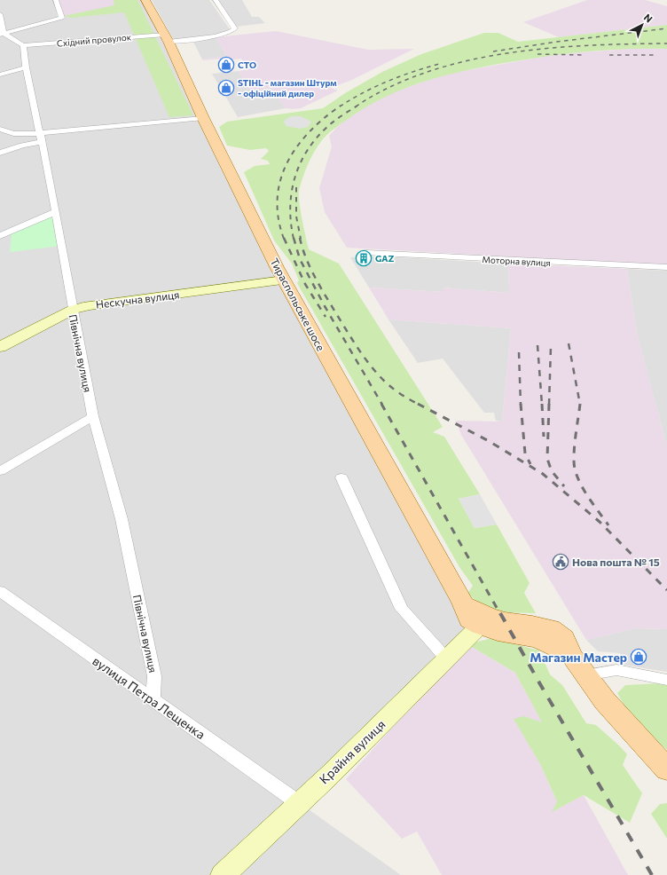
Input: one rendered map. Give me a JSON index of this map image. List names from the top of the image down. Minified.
{"streets":{"main road":["Тираспольське шосе"],"street":["Східний провулок","Моторна вулиця","Нескучна вулиця","Північна вулиця","вулиця Петра Лещенка","Крайня вулиця"]},"crossings":[["Східний провулок","Тираспольське шосе"],["Східний провулок","Північна вулиця"],["Нескучна вулиця","Тираспольське шосе"],["Нескучна вулиця","Північна вулиця"],["Тираспольське шосе","Крайня вулиця"],["Північна вулиця","вулиця Петра Лещенка"],["вулиця Петра Лещенка","Крайня вулиця"]],"places":{"shop":["СТО","STIHL - магазин Штурм - офіційний дилер","Магазин Мастер"],"building":["GAZ"],"public building":["Нова пошта № 15"]},"north":"top right"}
